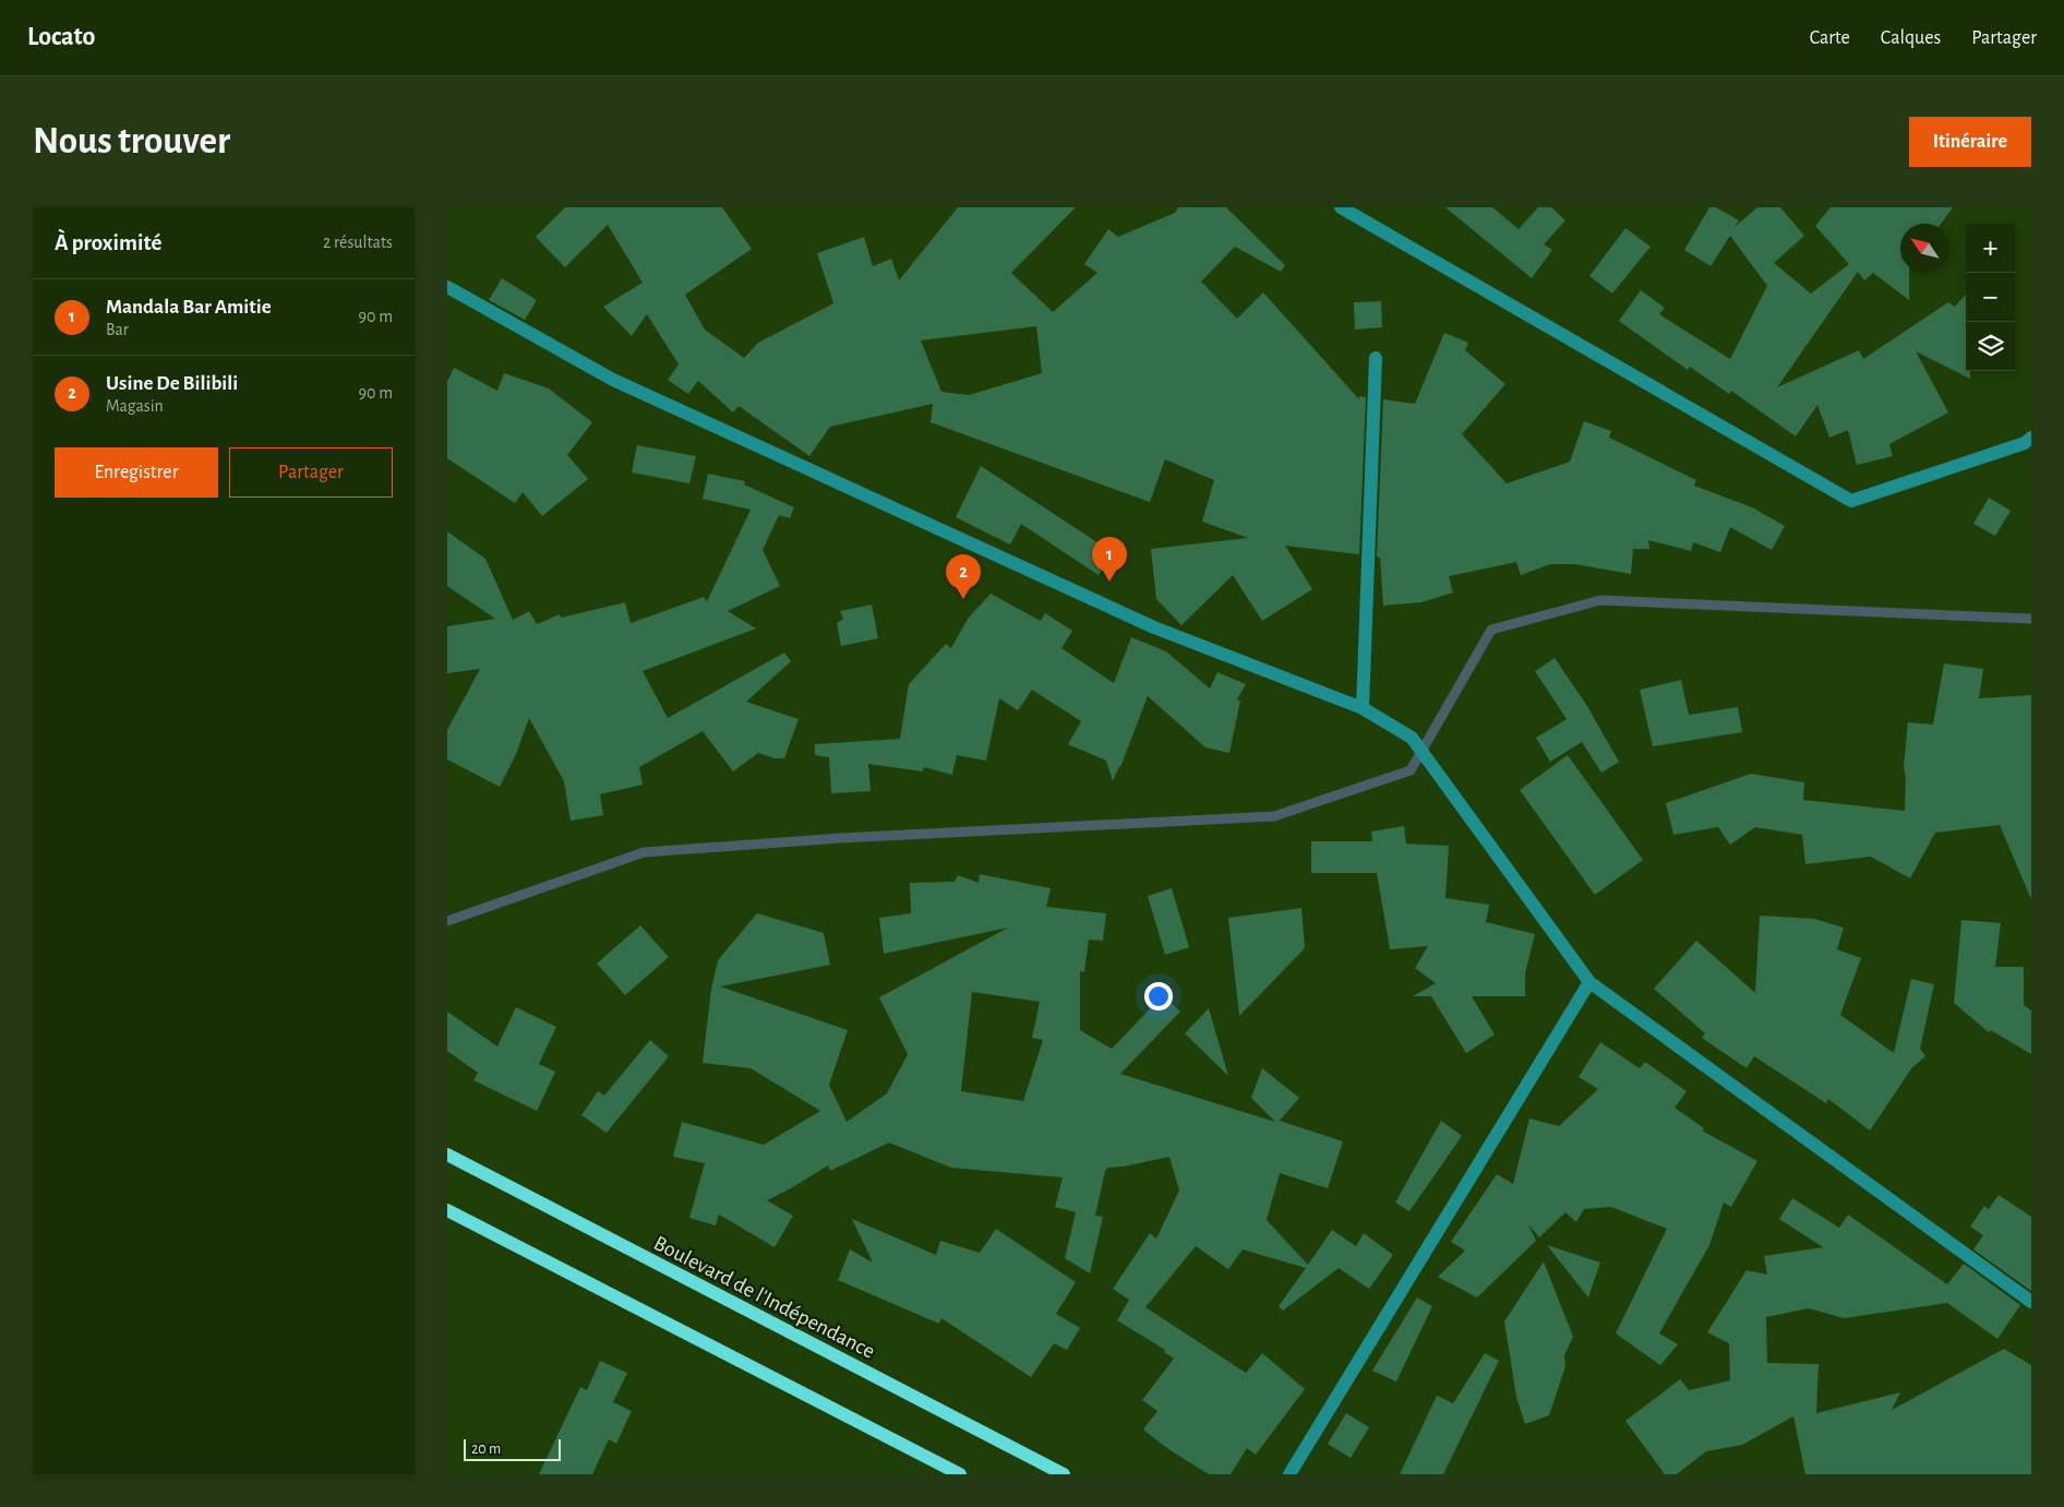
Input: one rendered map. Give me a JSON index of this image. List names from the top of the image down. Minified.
{"streets":{"main road":["Boulevard de l'Indépendance"]},"scale_bar":"20 m","north":"top left","page":{"header":"Locato","nav":["Carte","Calques","Partager"],"buttons":["Itinéraire",["Enregistrer","Partager"]],"title":"Nous trouver","heading":["À proximité","2 résultats"],"map_buttons":["+","−"],"list":[{"mark":"1","name":"Mandala Bar Amitie","note":"Bar","value":"90 m"},{"mark":"2","name":"Usine De Bilibili","note":"Magasin","value":"90 m"}],"pins":["1","2"],"scale":"20 m"}}
